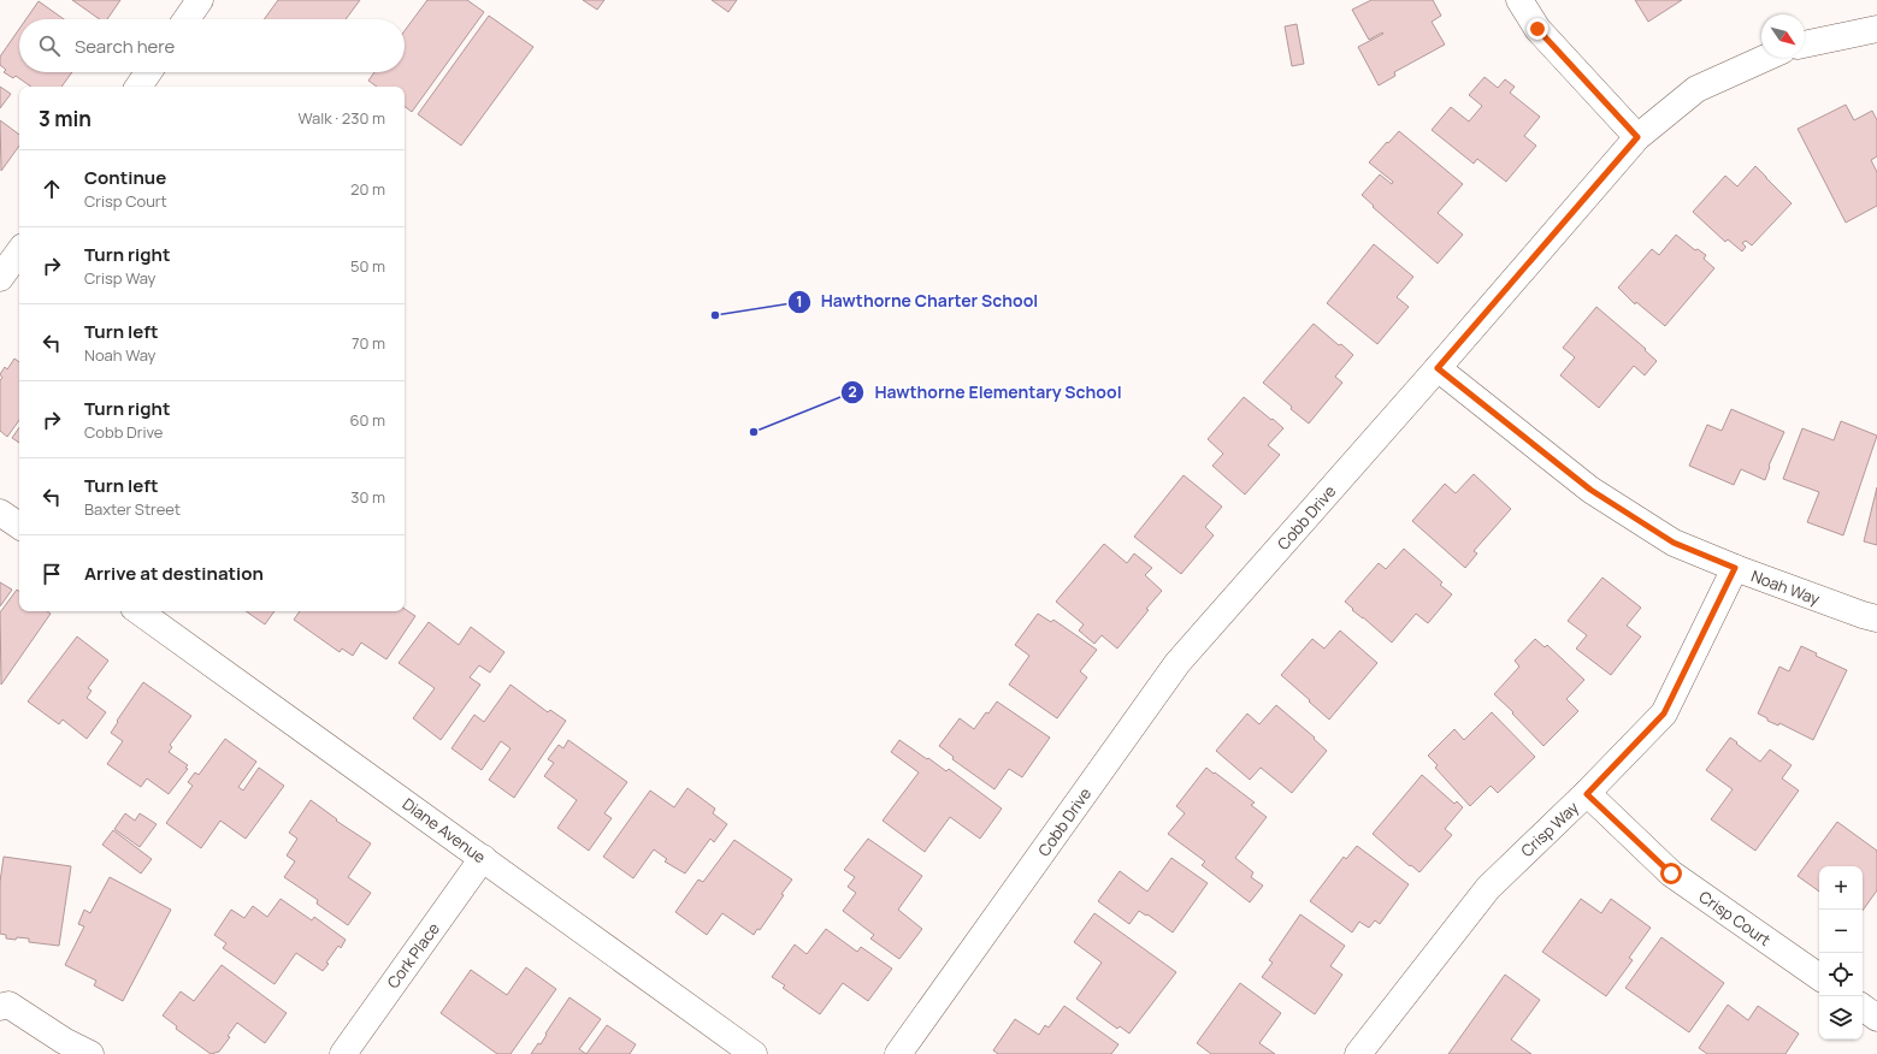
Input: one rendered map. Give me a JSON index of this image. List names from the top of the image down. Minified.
{"streets":{"street":["Cobb Drive","Noah Way","Crisp Way","Diane Avenue","Crisp Court","Cork Place"]},"crossings":[["Cobb Drive","Noah Way"],["Noah Way","Crisp Way"],["Crisp Way","Crisp Court"],["Diane Avenue","Cork Place"]],"places":["Hawthorne Charter School","Hawthorne Elementary School"],"north":"bottom right","page":{"search":"Search here","heading":["3 min","Walk · 230 m"],"list":[["Continue","Crisp Court","20 m"],["Turn right","Crisp Way","50 m"],["Turn left","Noah Way","70 m"],["Turn right","Cobb Drive","60 m"],["Turn left","Baxter Street","30 m"],"Arrive at destination"],"map_buttons":["+","−"]}}
